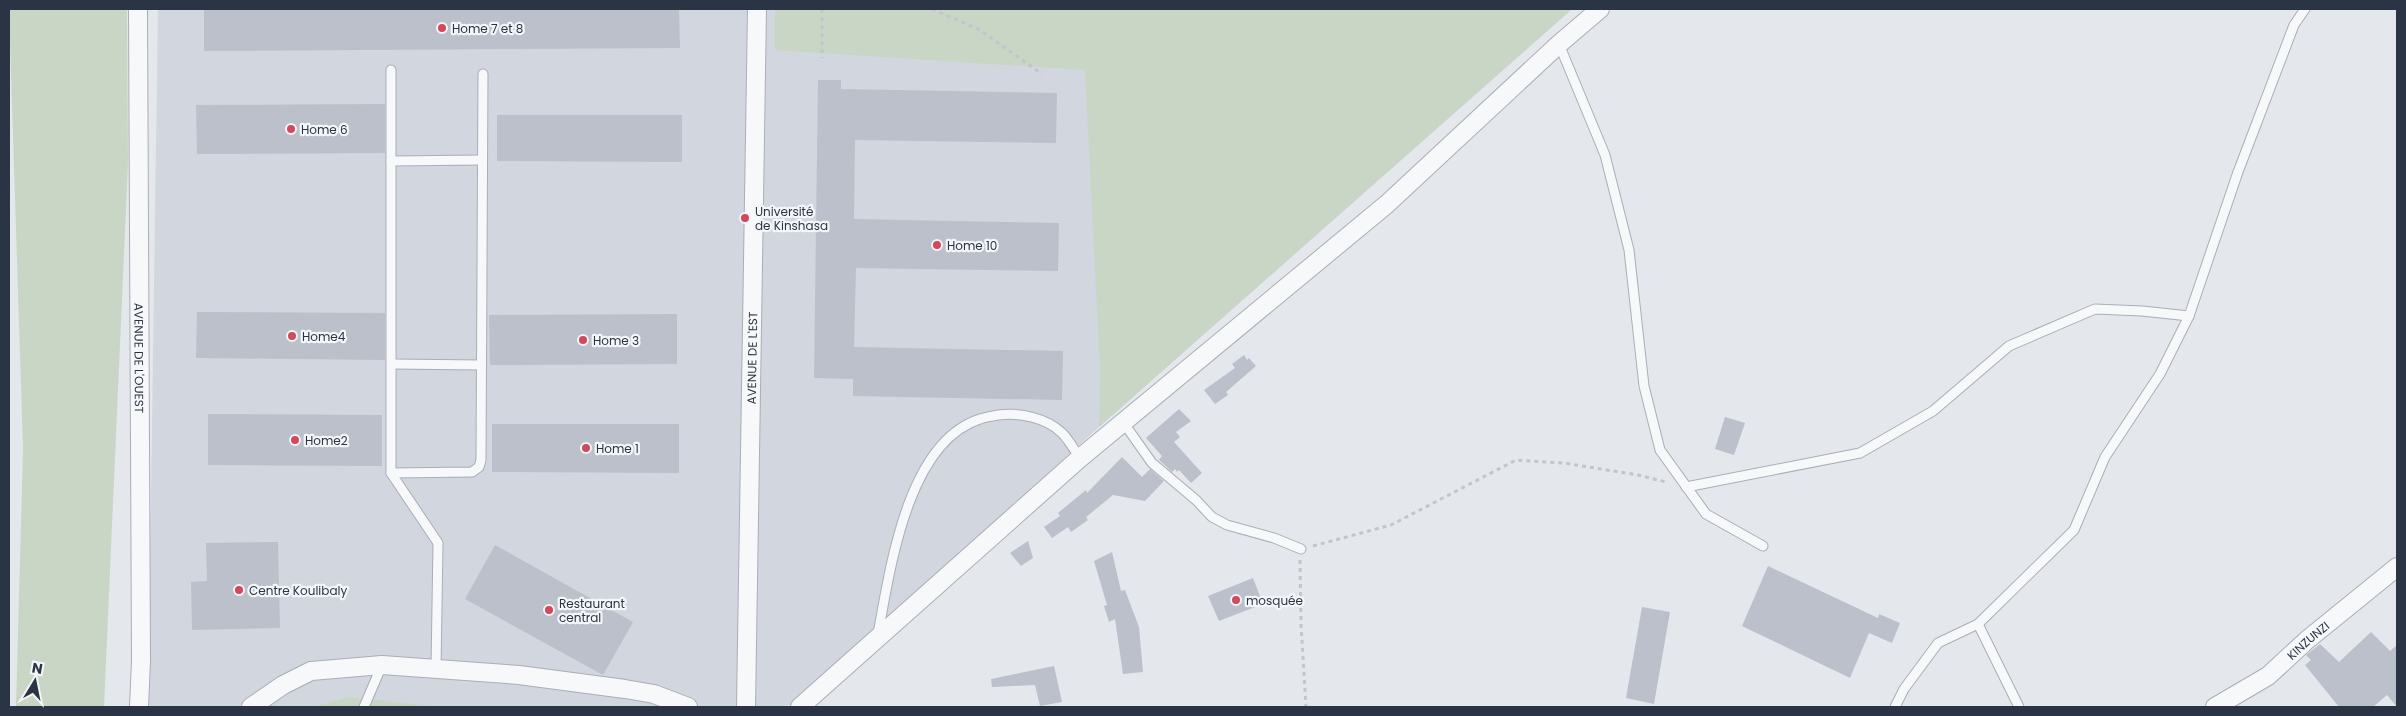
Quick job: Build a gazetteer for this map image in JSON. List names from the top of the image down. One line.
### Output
{"streets":{"street":["AVENUE DE L'OUEST","AVENUE DE L'EST","KINZUNZI"]},"places":["Home 7 et 8","Home 6","Université de Kinshasa","Home 10","Home4","Home 3","Home2","Home 1","Centre Koulibaly","mosquée","Restaurant central"],"north":"top"}
